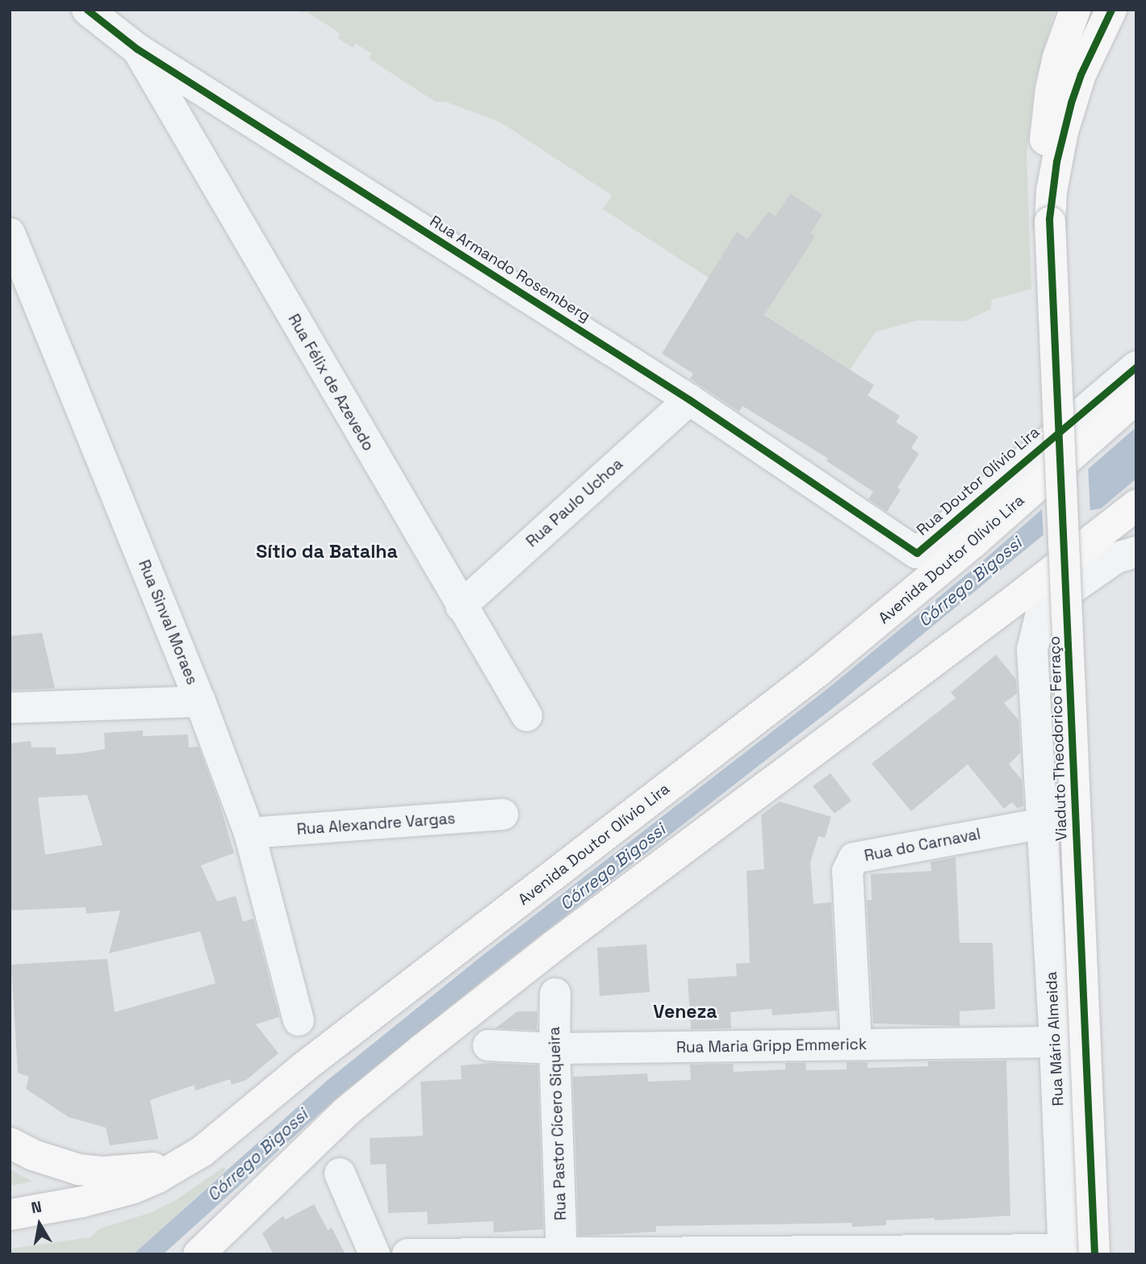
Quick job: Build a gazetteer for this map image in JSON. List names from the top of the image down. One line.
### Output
{"streets":{"main road":["Avenida Doutor Olívio Lira","Viaduto Theodorico Ferraço"],"street":["Rua Armando Rosemberg","Rua Félix de Azevedo","Rua Doutor Olívio Lira","Rua Paulo Uchoa","Rua Sinval Moraes","Rua Alexandre Vargas","Rua do Carnaval","Rua Mário Almeida","Rua Maria Gripp Emmerick","Rua Pastor Cícero Siqueira"]},"crossings":[["Rua Armando Rosemberg","Rua Félix de Azevedo"],["Rua Armando Rosemberg","Rua Doutor Olívio Lira"],["Rua Armando Rosemberg","Rua Paulo Uchoa"],["Rua Félix de Azevedo","Rua Paulo Uchoa"],["Rua Sinval Moraes","Rua Alexandre Vargas"],["Rua do Carnaval","Rua Mário Almeida"],["Rua do Carnaval","Rua Maria Gripp Emmerick"],["Rua Mário Almeida","Rua Maria Gripp Emmerick"],["Rua Maria Gripp Emmerick","Rua Pastor Cícero Siqueira"]],"districts":["Sítio da Batalha","Veneza"],"water":["Córrego Bigossi"],"north":"top"}
